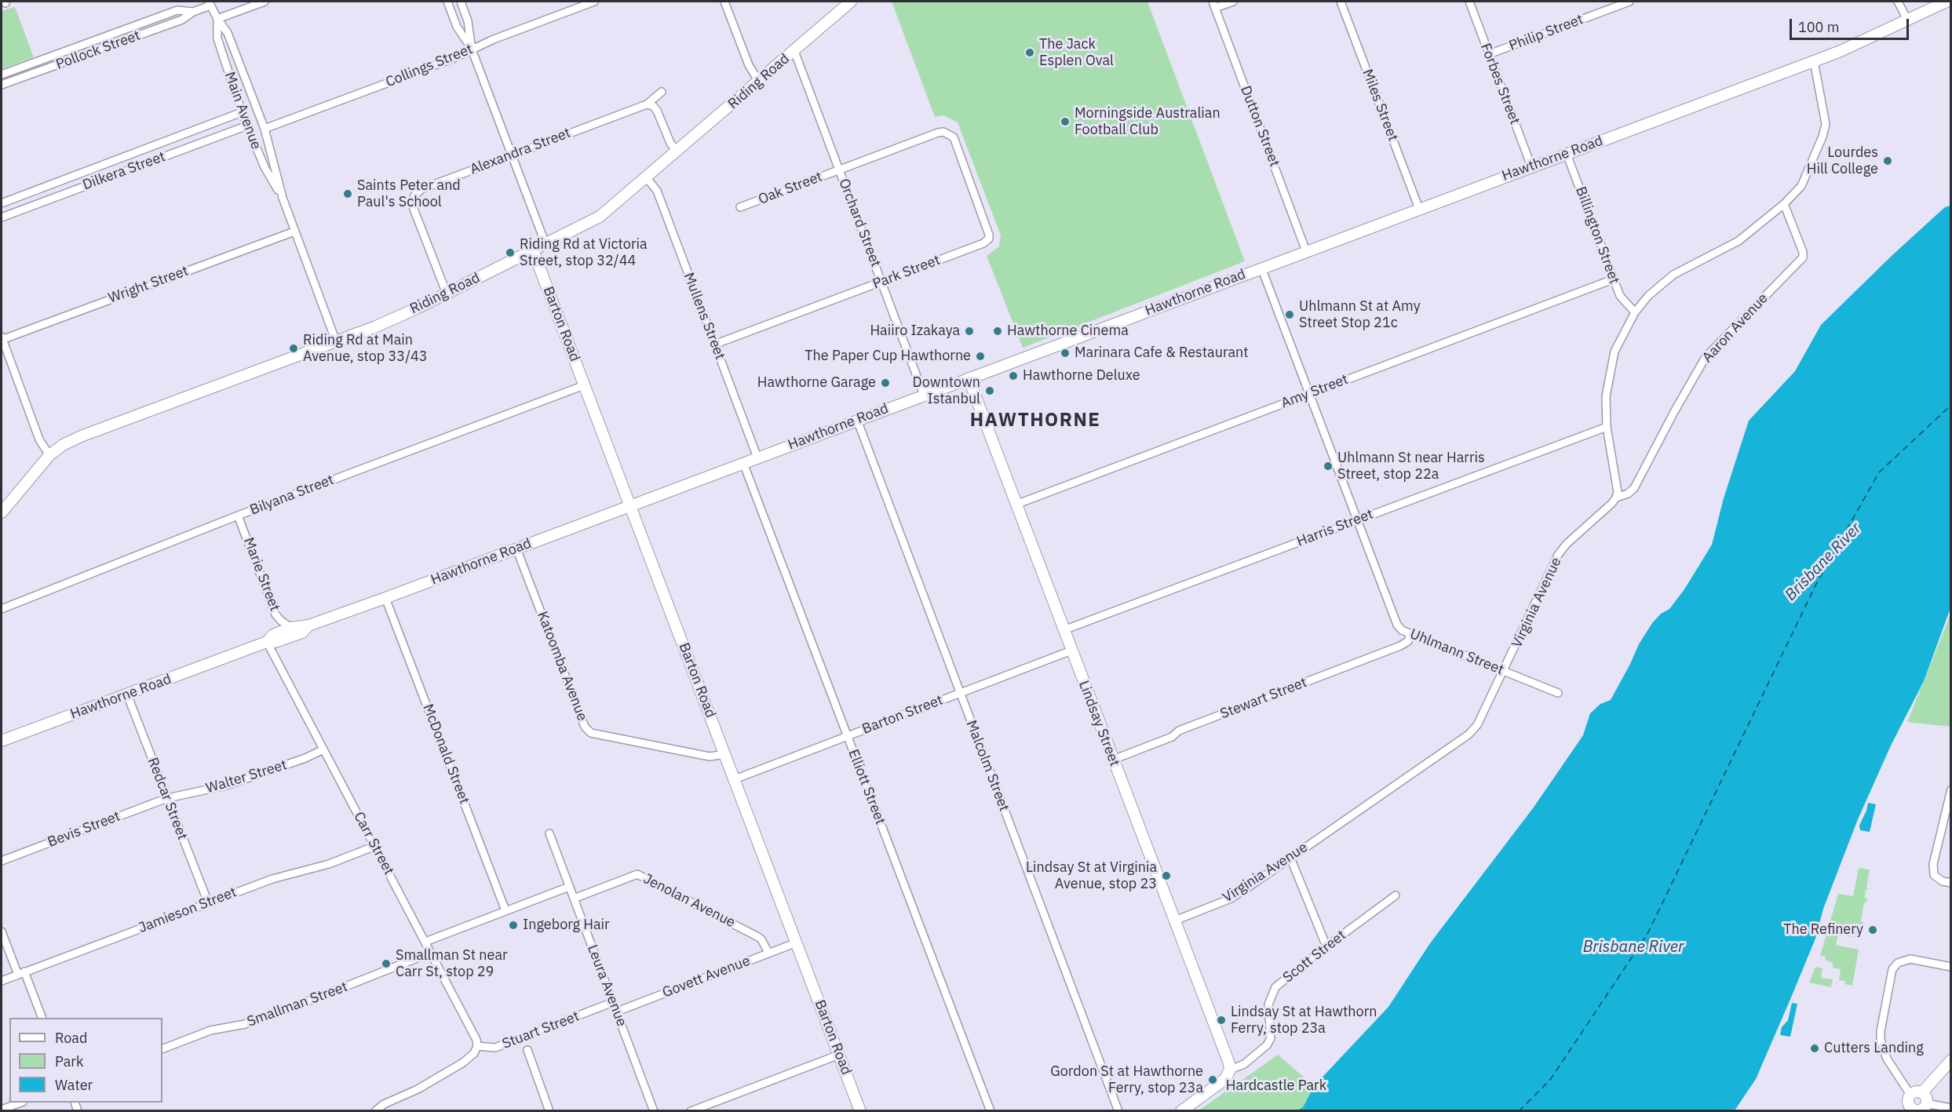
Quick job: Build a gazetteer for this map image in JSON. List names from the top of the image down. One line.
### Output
{"streets":{"street":["Philip Street","Pollock Street","Collings Street","Riding Road","Forbes Street","Miles Street","Main Avenue","Dutton Street","Alexandra Street","Hawthorne Road","Dilkera Street","Oak Street","Orchard Street","Billington Street","Park Street","Wright Street","Mullens Street","Barton Road","Aaron Avenue","Amy Street","Bilyana Street","Harris Street","Marie Street","Virginia Avenue","Uhlmann Street","Katoomba Avenue","Stewart Street","Barton Street","Lindsay Street","McDonald Street","Malcolm Street","Walter Street","Elliott Street","Redcar Street","Bevis Street","Carr Street","Jenolan Avenue","Jamieson Street","Scott Street","Govett Avenue","Leura Avenue","Smallman Street","Stuart Street"]},"crossings":[["Philip Street","Forbes Street"],["Pollock Street","Main Avenue"],["Collings Street","Main Avenue"],["Riding Road","Main Avenue"],["Riding Road","Alexandra Street"],["Riding Road","Orchard Street"],["Riding Road","Mullens Street"],["Riding Road","Barton Road"],["Forbes Street","Hawthorne Road"],["Miles Street","Hawthorne Road"],["Main Avenue","Dilkera Street"],["Main Avenue","Wright Street"],["Dutton Street","Hawthorne Road"],["Hawthorne Road","Orchard Street"],["Hawthorne Road","Billington Street"],["Hawthorne Road","Mullens Street"],["Hawthorne Road","Barton Road"],["Hawthorne Road","Marie Street"],["Hawthorne Road","Uhlmann Street"],["Hawthorne Road","Katoomba Avenue"],["Hawthorne Road","Lindsay Street"],["Hawthorne Road","McDonald Street"],["Hawthorne Road","Malcolm Street"],["Hawthorne Road","Elliott Street"],["Hawthorne Road","Redcar Street"],["Hawthorne Road","Carr Street"],["Oak Street","Orchard Street"],["Oak Street","Park Street"],["Orchard Street","Park Street"],["Billington Street","Amy Street"],["Park Street","Mullens Street"],["Barton Road","Bilyana Street"],["Barton Road","Katoomba Avenue"],["Barton Road","Barton Street"],["Barton Road","Govett Avenue"],["Aaron Avenue","Virginia Avenue"],["Amy Street","Uhlmann Street"],["Amy Street","Lindsay Street"],["Bilyana Street","Marie Street"],["Harris Street","Uhlmann Street"],["Harris Street","Lindsay Street"],["Virginia Avenue","Uhlmann Street"],["Virginia Avenue","Lindsay Street"],["Uhlmann Street","Stewart Street"],["Stewart Street","Lindsay Street"],["Barton Street","Lindsay Street"],["Barton Street","Malcolm Street"],["Barton Street","Elliott Street"],["Lindsay Street","Scott Street"],["Walter Street","Redcar Street"],["Walter Street","Bevis Street"],["Walter Street","Carr Street"],["Redcar Street","Bevis Street"],["Redcar Street","Jamieson Street"],["Carr Street","Jamieson Street"],["Carr Street","Smallman Street"],["Carr Street","Stuart Street"],["Jenolan Avenue","Govett Avenue"],["Jenolan Avenue","Leura Avenue"],["Govett Avenue","Leura Avenue"],["Leura Avenue","Stuart Street"]],"districts":["HAWTHORNE"],"water":["Brisbane River"],"parks":["Hardcastle Park"],"places":["The Jack Esplen Oval","Morningside Australian Football Club","Lourdes Hill College","Saints Peter and Paul's School","Riding Rd at Victoria Street, stop 32/44","Uhlmann St at Amy Street Stop 21c","Haiiro Izakaya","Hawthorne Cinema","Riding Rd at Main Avenue, stop 33/43","Marinara Cafe & Restaurant","The Paper Cup Hawthorne","Hawthorne Deluxe","Hawthorne Garage","Downtown Istanbul","Uhlmann St near Harris Street, stop 22a","Lindsay St at Virginia Avenue, stop 23","Ingeborg Hair","The Refinery","Smallman St near Carr St, stop 29","Lindsay St at Hawthorn Ferry, stop 23a","Cutters Landing","Gordon St at Hawthorne Ferry, stop 23a"],"legend":["Road","Park","Water"],"scale_bar":"100 m"}
